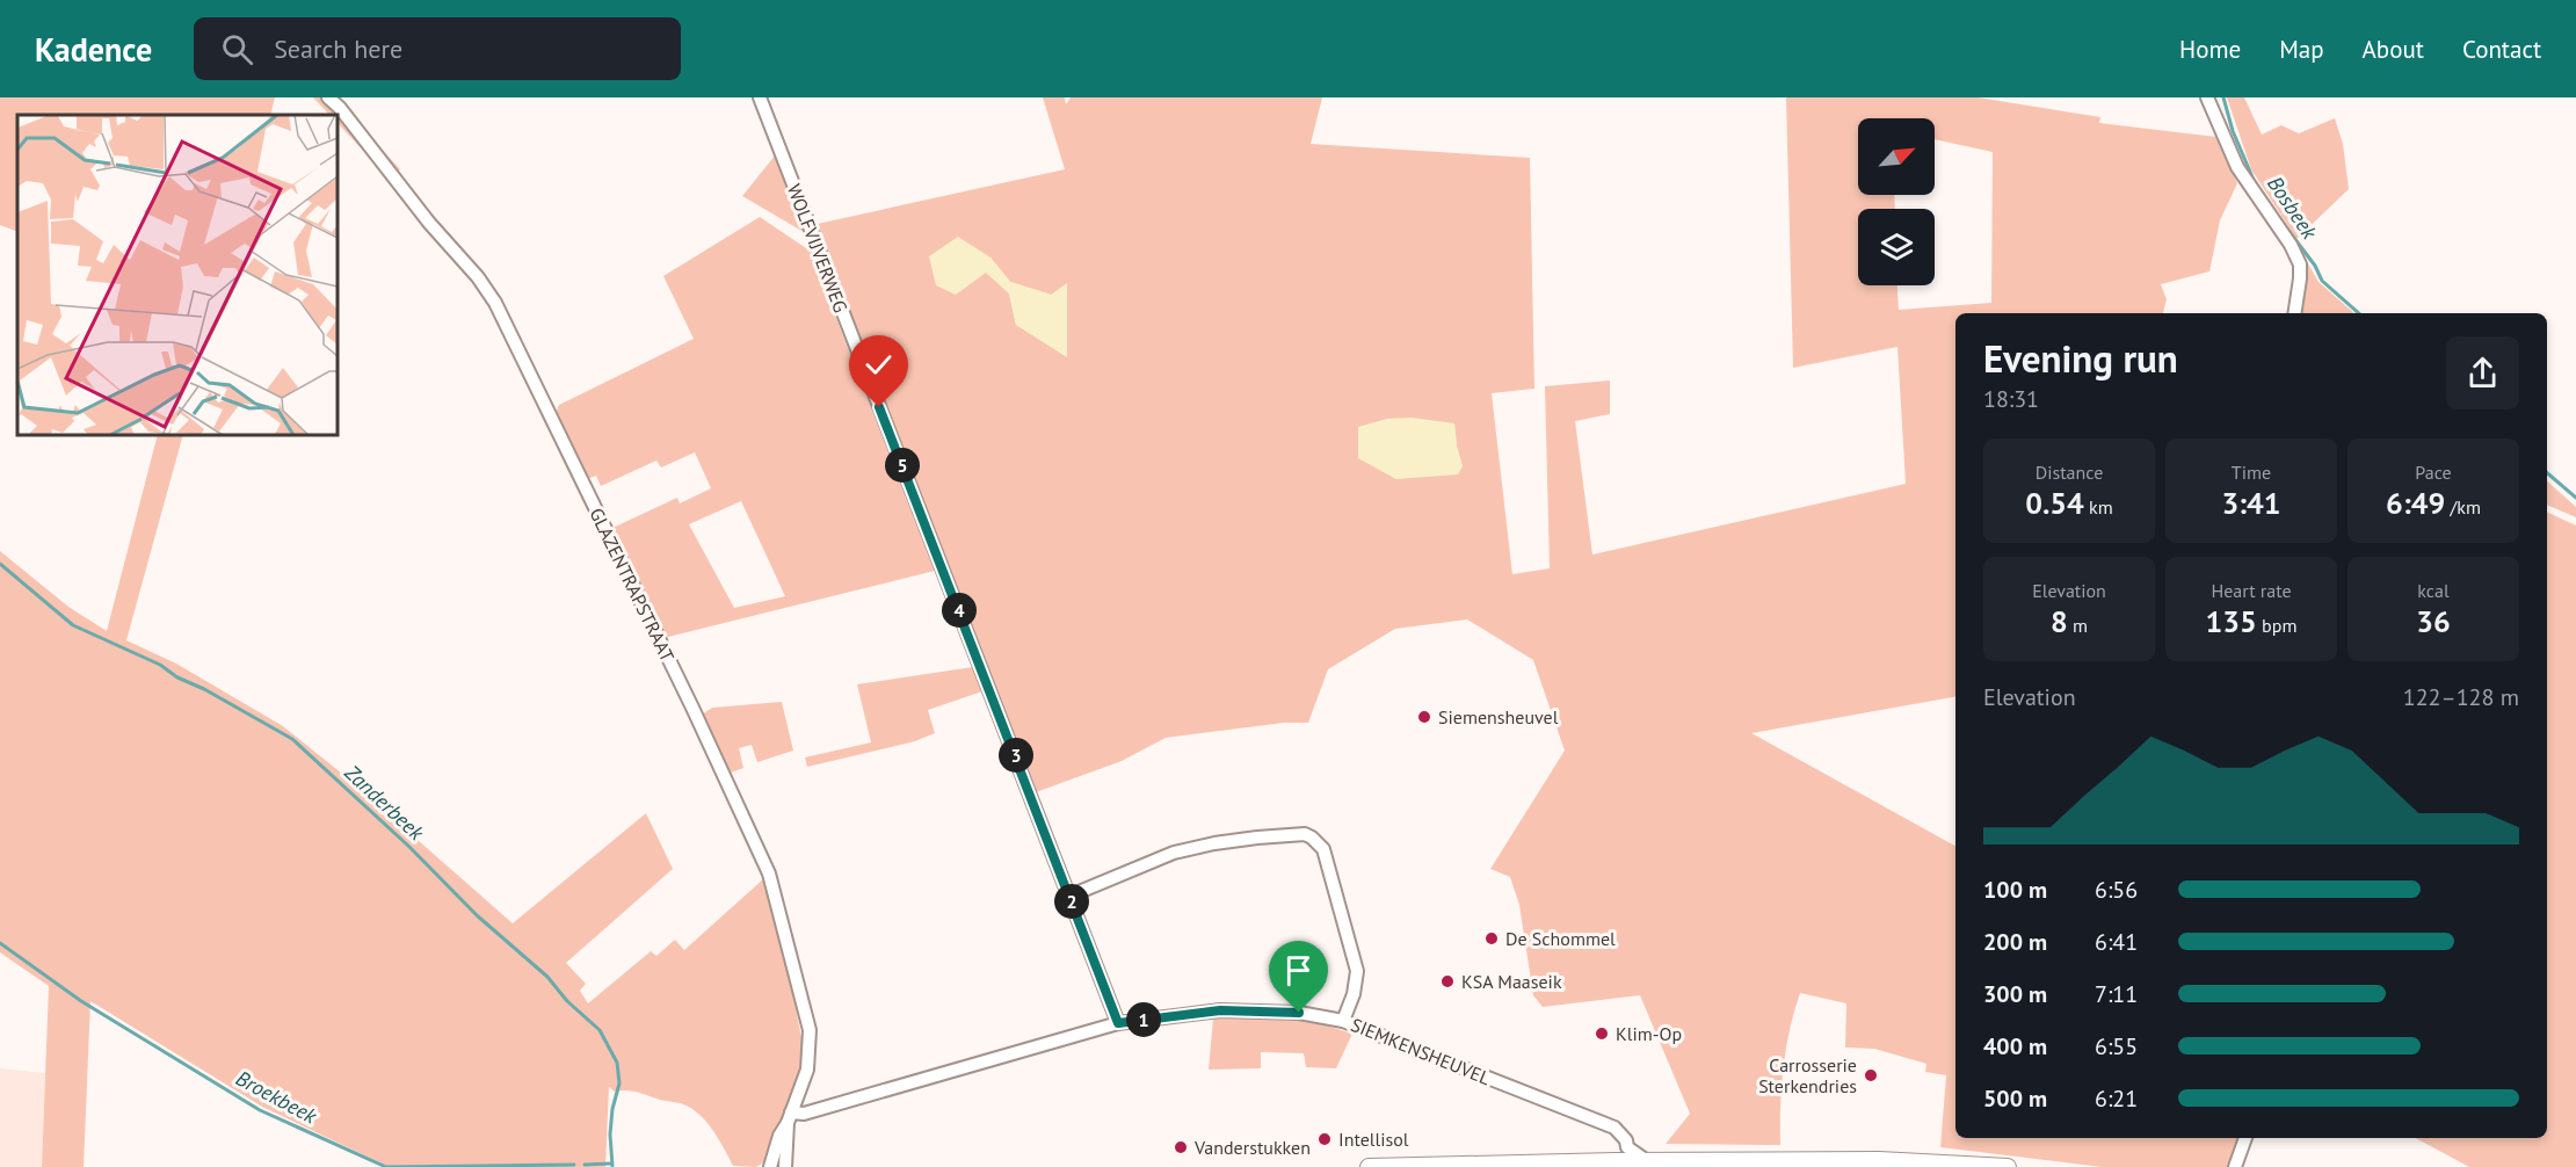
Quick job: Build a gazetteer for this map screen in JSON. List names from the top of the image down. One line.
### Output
{"streets":{"street":["WOLFVIJVERWEG","GLAZENTRAPSTRAAT","SIEMKENSHEUVEL"]},"crossings":[["WOLFVIJVERWEG","SIEMKENSHEUVEL"],["GLAZENTRAPSTRAAT","SIEMKENSHEUVEL"]],"water":["Bosbeek","Zanderbeek","Broekbeek"],"places":["Siemensheuvel","De Schommel","KSA Maaseik","Klim-Op","Carrosserie Sterkendries","Intellisol","Vanderstukken"],"north":"top right","page":{"header":"Kadence","search":"Search here","nav":["Home","Map","About","Contact"],"heading":["Evening run","18:31"],"stats":[["Distance","0.54 km"],["Time","3:41"],["Pace","6:49 /km"],["Elevation","8 m"],["Heart rate","135 bpm"],["kcal","36"]],"pins":["5","4","3","2","1"],"chart":["Elevation","122–128 m"],"list":[{"name":"100 m","note":"6:56"},{"name":"200 m","note":"6:41"},{"name":"300 m","note":"7:11"},{"name":"400 m","note":"6:55"},{"name":"500 m","note":"6:21"}]}}
